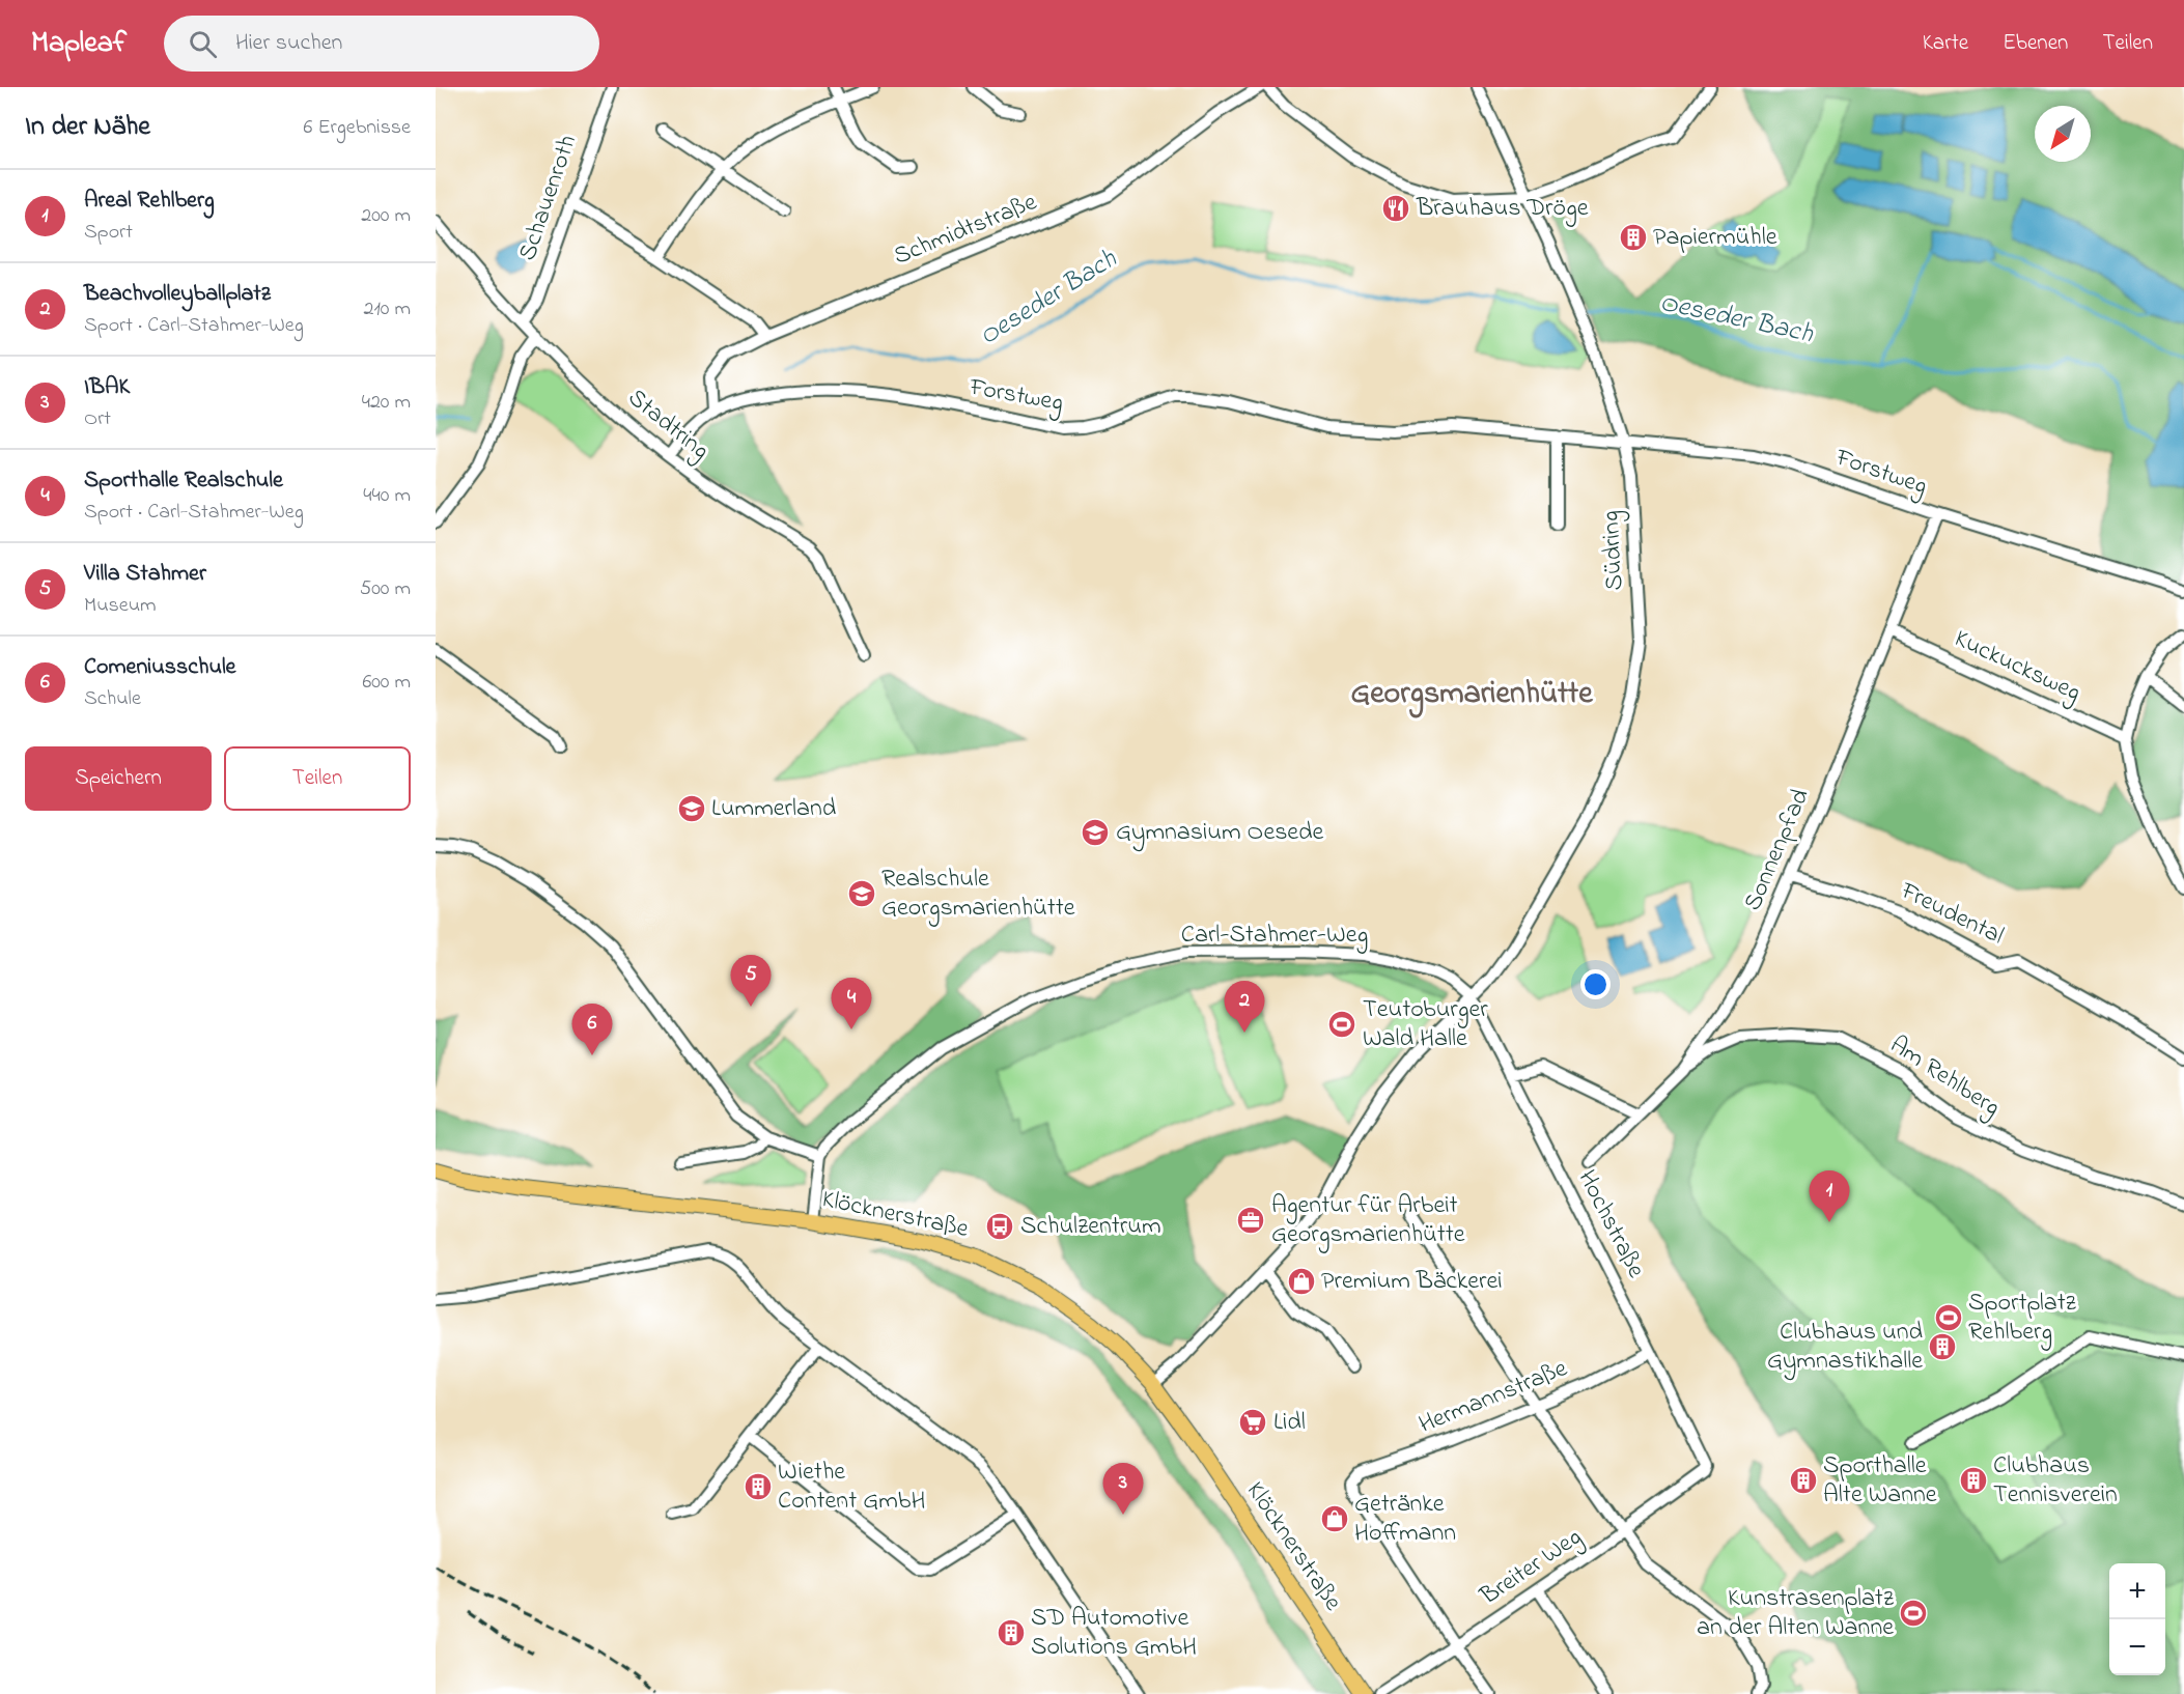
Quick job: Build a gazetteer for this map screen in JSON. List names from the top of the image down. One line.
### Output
{"streets":{"main road":["Klöcknerstraße"],"street":["Schauenroth","Schmidtstraße","Forstweg","Stadtring","Südring","Kuckucksweg","Sonnenpfad","Freudental","Carl-Stahmer-Weg","Am Rehlberg","Hochstraße","Hermannstraße","Breiter Weg"]},"crossings":[["Schauenroth","Stadtring"],["Schmidtstraße","Forstweg"],["Forstweg","Stadtring"],["Forstweg","Südring"],["Forstweg","Sonnenpfad"],["Südring","Carl-Stahmer-Weg"],["Südring","Klöcknerstraße"],["Südring","Hochstraße"],["Kuckucksweg","Sonnenpfad"],["Sonnenpfad","Freudental"],["Sonnenpfad","Am Rehlberg"],["Carl-Stahmer-Weg","Hochstraße"],["Hochstraße","Hermannstraße"],["Hochstraße","Breiter Weg"],["Hermannstraße","Breiter Weg"]],"districts":["Georgsmarienhütte"],"water":["Oeseder Bach"],"places":{"restaurant":["Brauhaus Dröge"],"building":["Papiermühle","Clubhaus und Gymnastikhalle","Sporthalle Alte Wanne","Clubhaus Tennisverein","Wiethe Content GmbH","SD Automotive Solutions GmbH"],"school or university":["Lummerland","Gymnasium Oesede","Realschule Georgsmarienhütte"],"sports":["Teutoburger Wald Halle","Sportplatz Rehlberg","Kunstrasenplatz an der Alten Wanne"],"office":["Agentur für Arbeit Georgsmarienhütte"],"bus stop":["Schulzentrum"],"shop":["Premium Bäckerei","Getränke Hoffmann"],"supermarket":["Lidl"]},"north":"bottom left","page":{"header":"Mapleaf","search":"Hier suchen","nav":["Karte","Ebenen","Teilen"],"heading":["In der Nähe","6 Ergebnisse"],"list":[{"mark":"1","name":"Areal Rehlberg","note":"Sport","value":"200 m"},{"mark":"2","name":"Beachvolleyballplatz","note":"Sport · Carl-Stahmer-Weg","value":"210 m"},{"mark":"3","name":"IBAK","note":"Ort","value":"420 m"},{"mark":"4","name":"Sporthalle Realschule","note":"Sport · Carl-Stahmer-Weg","value":"440 m"},{"mark":"5","name":"Villa Stahmer","note":"Museum","value":"500 m"},{"mark":"6","name":"Comeniusschule","note":"Schule","value":"600 m"}],"buttons":["Speichern","Teilen"],"pins":["5","4","2","6","1","3"],"map_buttons":["+","−"]}}
